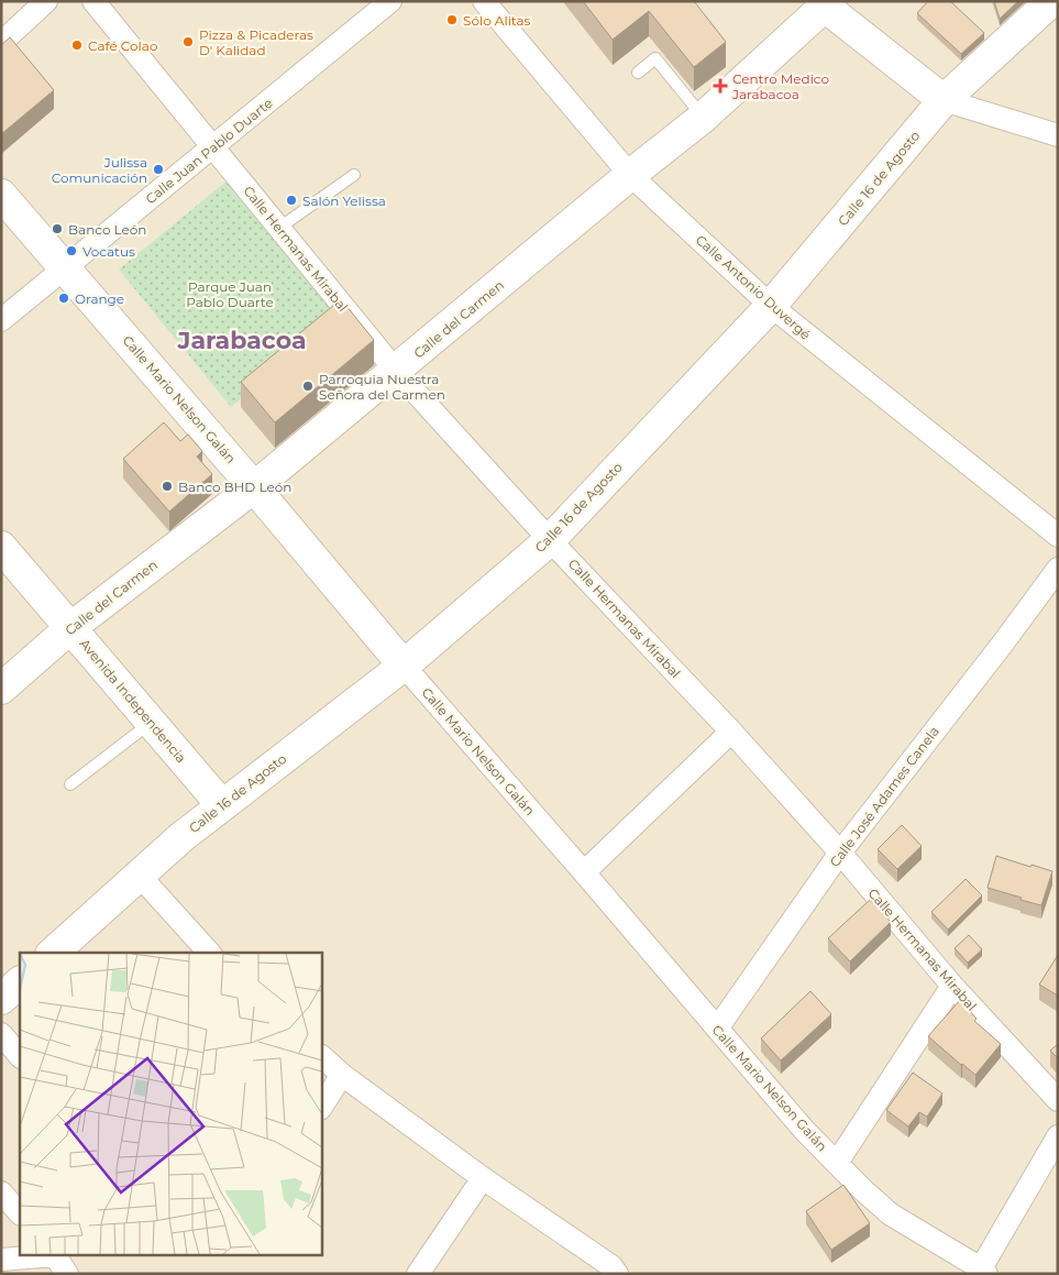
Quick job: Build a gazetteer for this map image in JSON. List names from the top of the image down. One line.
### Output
{"streets":{"street":["Calle Juan Pablo Duarte","Calle 16 de Agosto","Calle Hermanas Mirabal","Calle Antonio Duvergé","Calle del Carmen","Calle Mario Nelson Galán","Avenida Independencia","Calle José Adames Canela"]},"crossings":[["Calle Juan Pablo Duarte","Calle Hermanas Mirabal"],["Calle Juan Pablo Duarte","Calle Mario Nelson Galán"],["Calle 16 de Agosto","Calle Hermanas Mirabal"],["Calle 16 de Agosto","Calle Antonio Duvergé"],["Calle 16 de Agosto","Calle Mario Nelson Galán"],["Calle 16 de Agosto","Avenida Independencia"],["Calle Hermanas Mirabal","Calle del Carmen"],["Calle Hermanas Mirabal","Calle José Adames Canela"],["Calle Antonio Duvergé","Calle del Carmen"],["Calle del Carmen","Calle Mario Nelson Galán"],["Calle del Carmen","Avenida Independencia"],["Calle Mario Nelson Galán","Calle José Adames Canela"]],"districts":["Jarabacoa"],"parks":["Parque Juan Pablo Duarte"],"places":{"other":["Sólo Alitas","Pizza & Picaderas D' Kalidad","Café Colao","Julissa Comunicación","Salón Yelissa","Banco León","Vocatus","Orange","Parroquia Nuestra Señora del Carmen","Banco BHD León"],"health":["Centro Medico Jarabacoa"]}}
